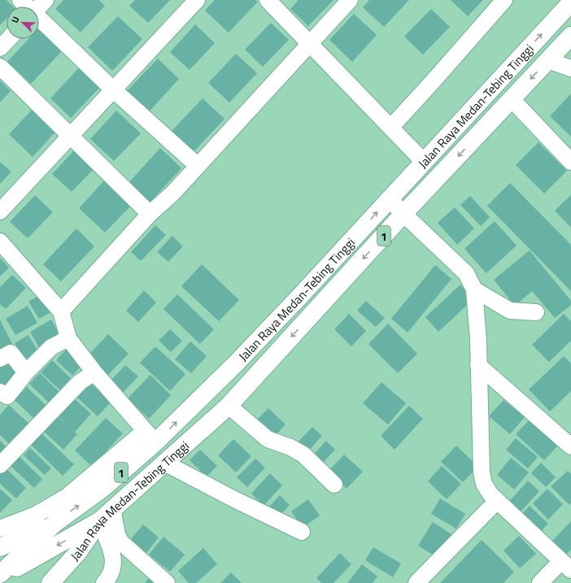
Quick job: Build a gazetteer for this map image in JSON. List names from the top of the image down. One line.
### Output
{"streets":{"highway":["Jalan Raya Medan-Tebing Tinggi","1"]},"north":"top left"}
